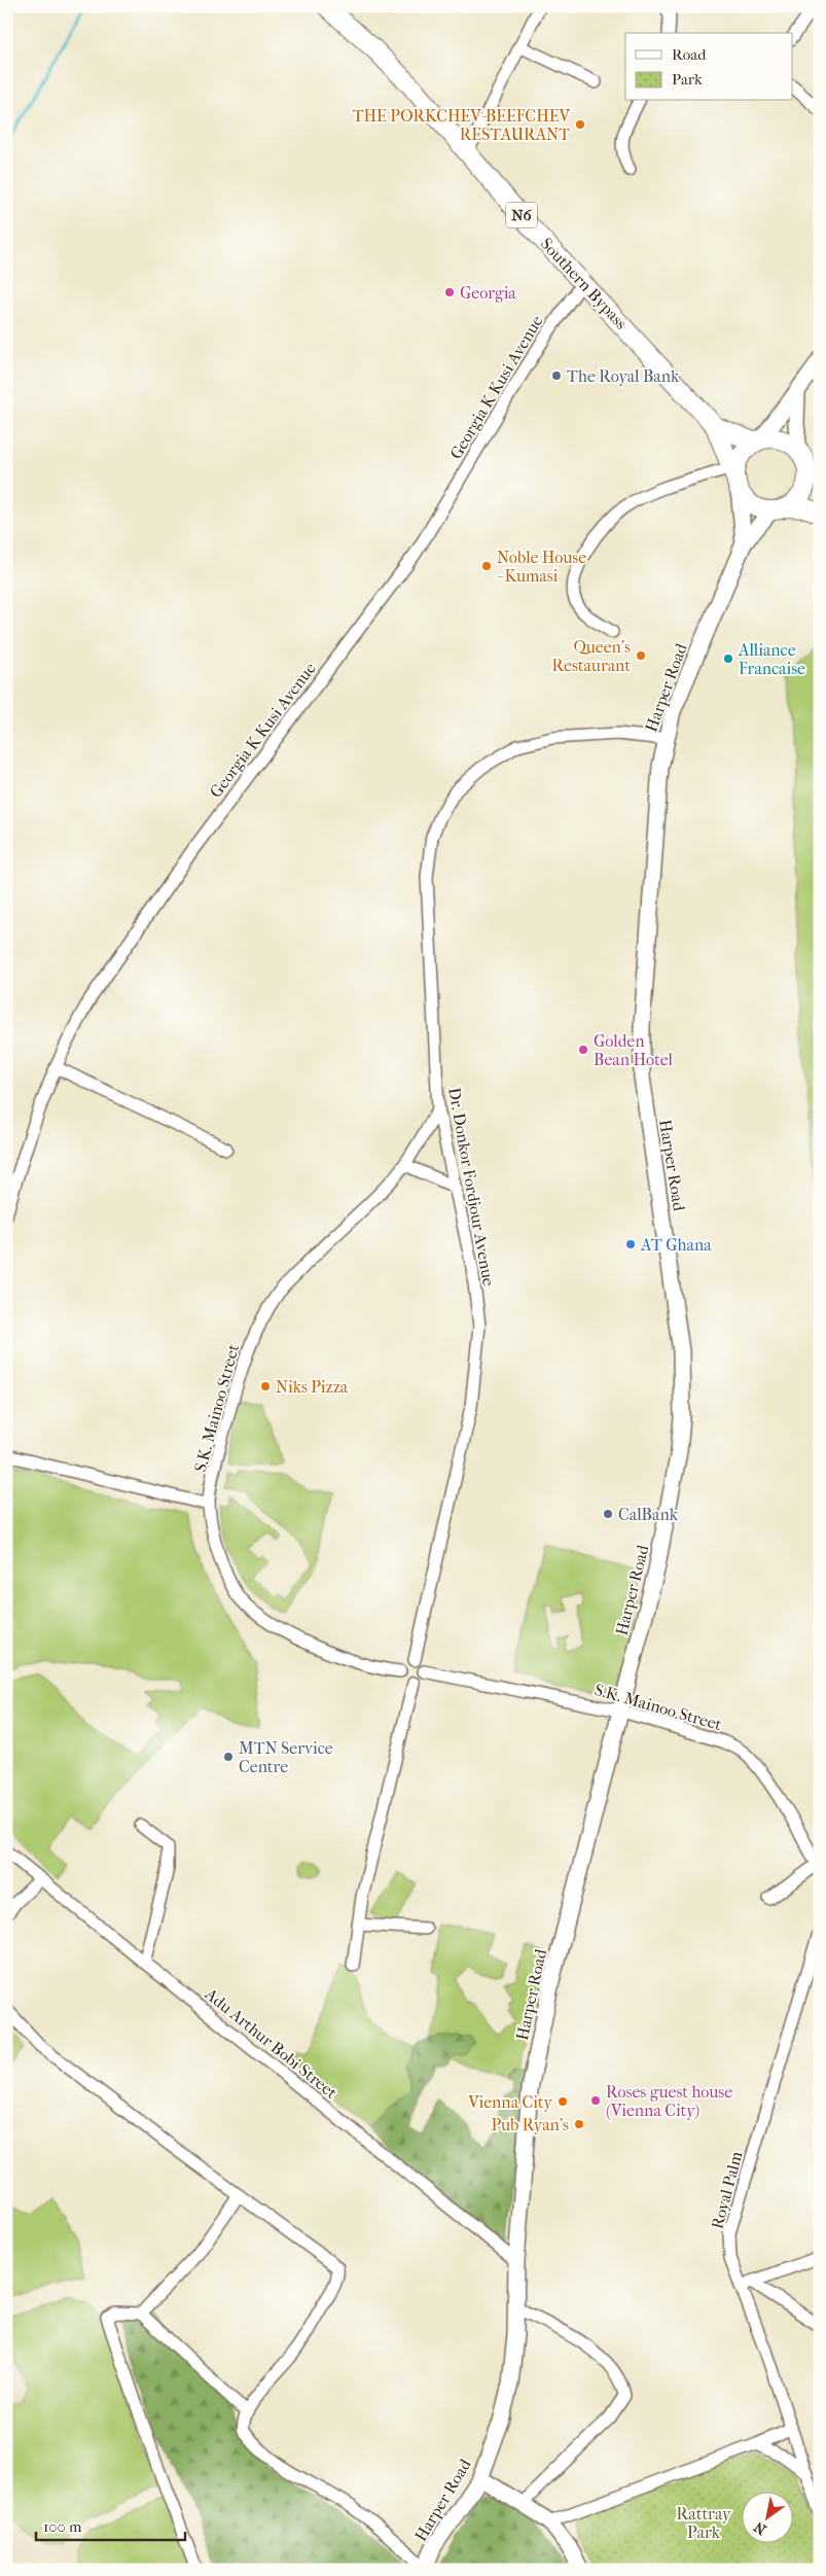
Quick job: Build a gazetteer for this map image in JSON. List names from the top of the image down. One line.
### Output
{"streets":{"highway":["N6","Southern Bypass"],"main road":["Harper Road"],"street":["Georgia K Kusi Avenue","Dr. Donkor Fordjour Avenue","S.K. Mainoo Street","Adu Arthur Bobi Street","Royal Palm"]},"crossings":[["N6","Southern Bypass"],["N6","Harper Road"],["Southern Bypass","Georgia K Kusi Avenue"],["Southern Bypass","Harper Road"],["Harper Road","Dr. Donkor Fordjour Avenue"],["Harper Road","S.K. Mainoo Street"],["Harper Road","Adu Arthur Bobi Street"],["Dr. Donkor Fordjour Avenue","S.K. Mainoo Street"]],"parks":["Rattray Park"],"places":["THE PORKCHEV-BEEFCHEV RESTAURANT","Georgia","The Royal Bank","Noble House - Kumasi","Queen's Restaurant","Alliance Francaise","Golden Bean Hotel","AT Ghana","Niks Pizza","CalBank","MTN Service Centre","Roses guest house (Vienna City)","Vienna City","Pub Ryan's"],"legend":["Road","Park"],"scale_bar":"100 m","north":"bottom left"}
